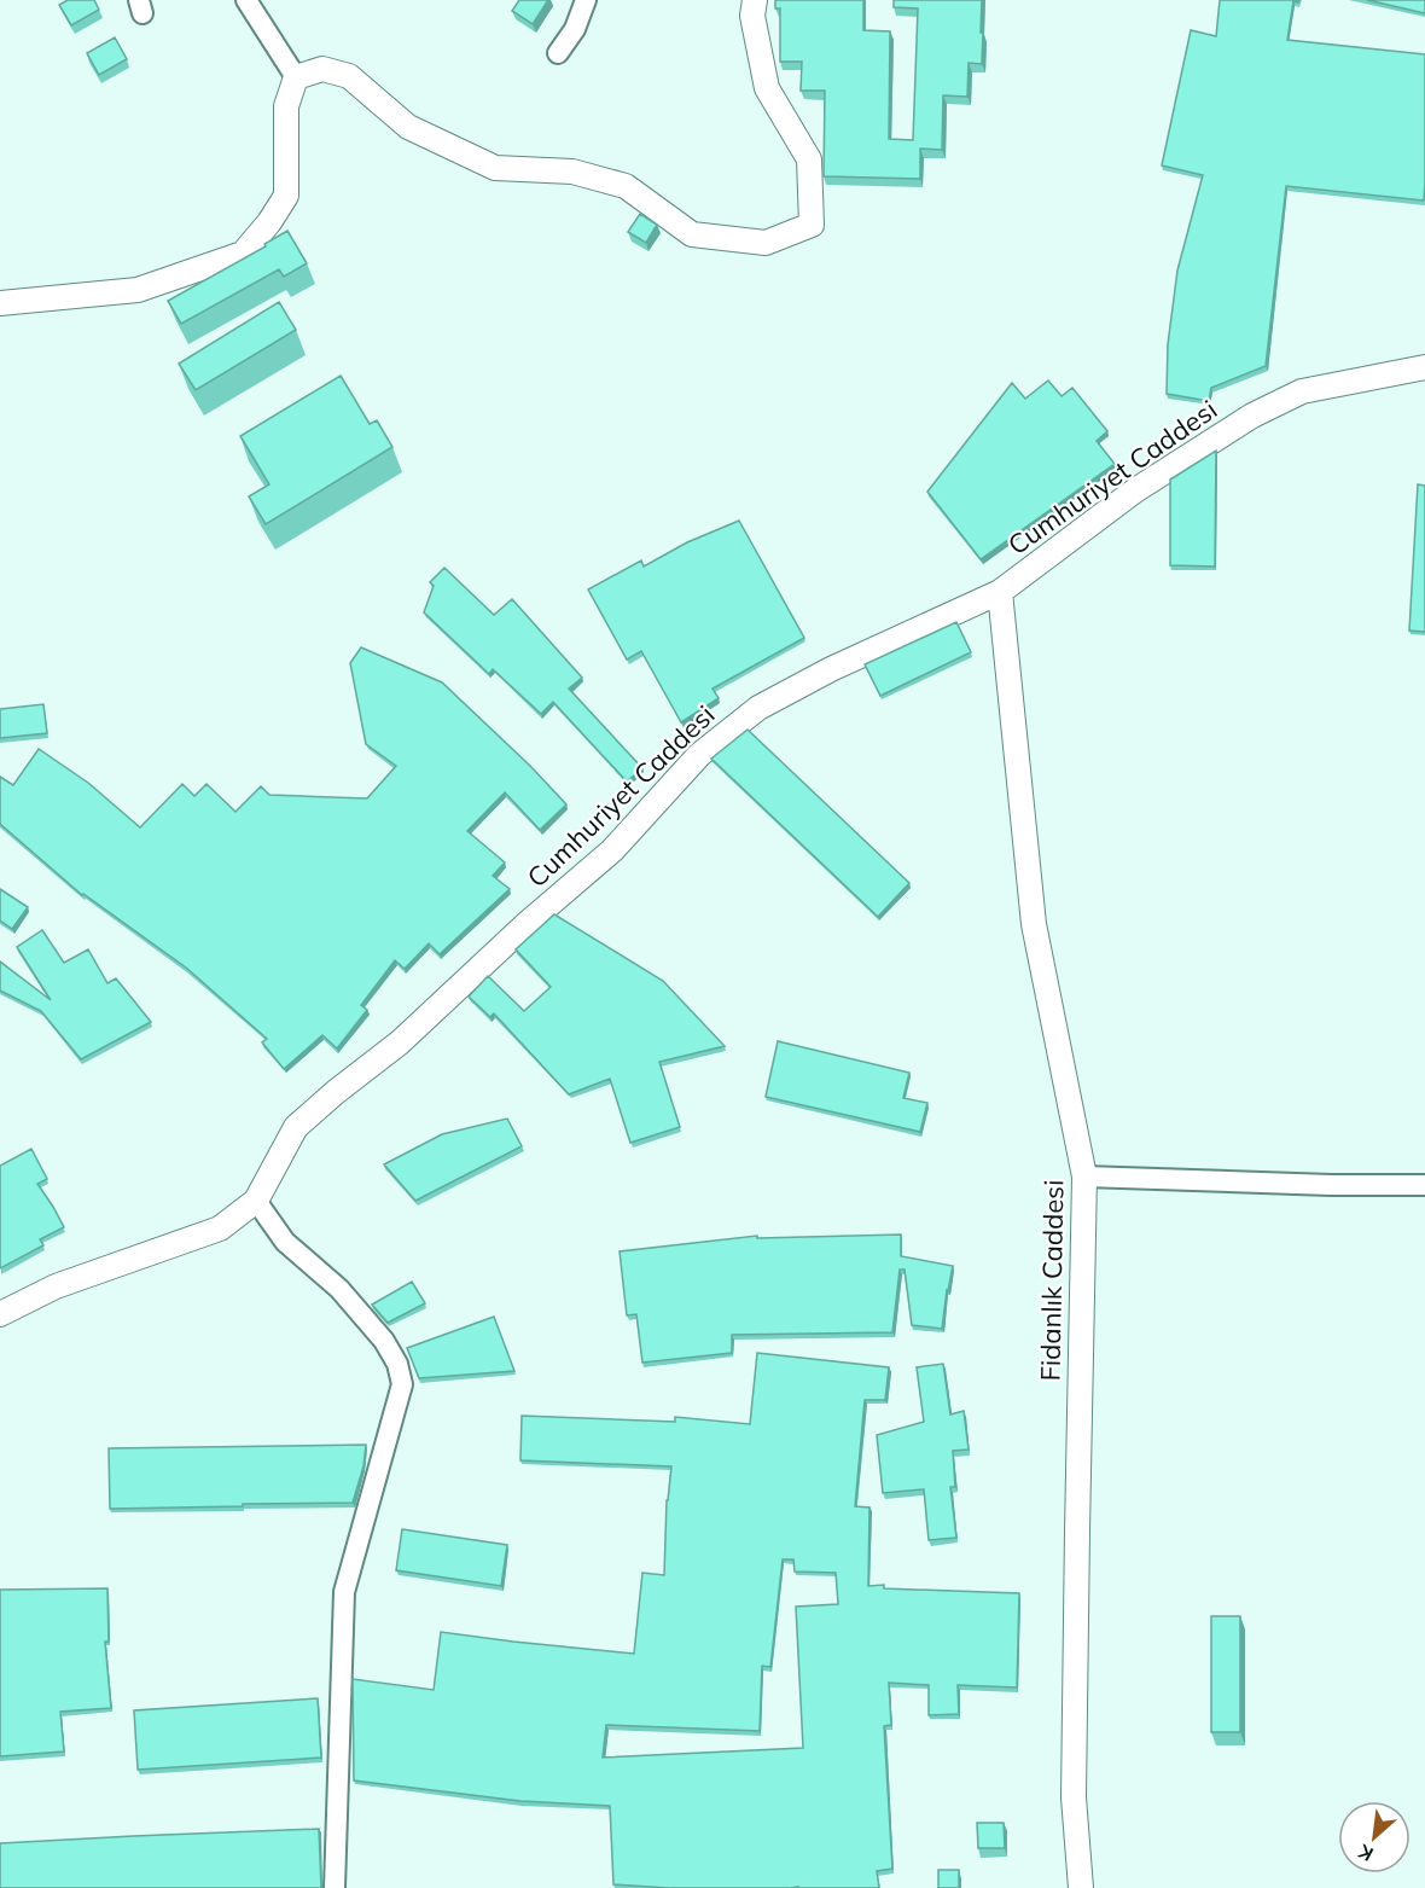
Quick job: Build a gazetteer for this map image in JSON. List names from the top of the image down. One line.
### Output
{"streets":{"street":["Cumhuriyet Caddesi","Fidanlık Caddesi"]},"crossings":[["Cumhuriyet Caddesi","Fidanlık Caddesi"]],"north":"bottom left"}
